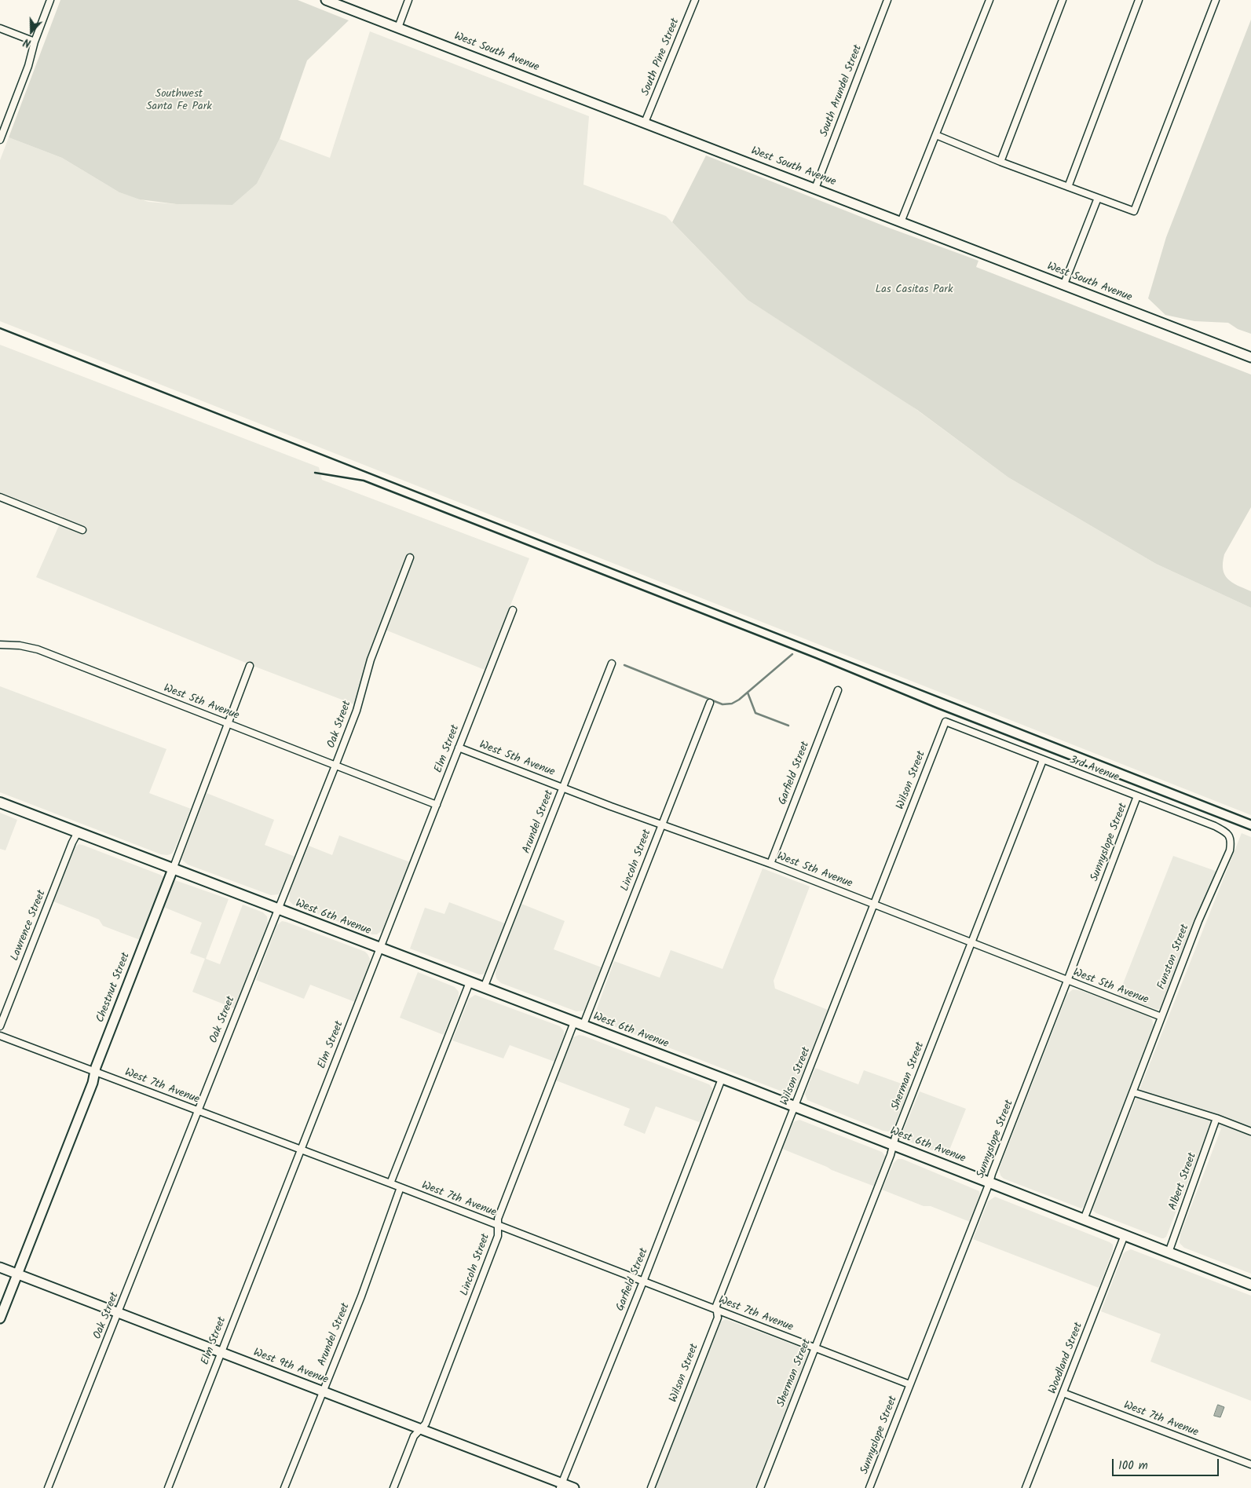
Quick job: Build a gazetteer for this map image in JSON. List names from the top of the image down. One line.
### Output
{"streets":{"main road":["West 6th Avenue"],"street":["West South Avenue","South Pine Street","South Arundel Street","West 5th Avenue","Oak Street","Elm Street","3rd Avenue","Garfield Street","Wilson Street","Arundel Street","Sunnyslope Street","Lincoln Street","Lawrence Street","Funston Street","Chestnut Street","Sherman Street","West 7th Avenue","Albert Street","Woodland Street","West 9th Avenue"]},"crossings":[["West South Avenue","South Pine Street"],["West South Avenue","South Arundel Street"],["West 5th Avenue","Oak Street"],["West 5th Avenue","Elm Street"],["West 5th Avenue","Garfield Street"],["West 5th Avenue","Wilson Street"],["West 5th Avenue","Arundel Street"],["West 5th Avenue","Sunnyslope Street"],["West 5th Avenue","Lincoln Street"],["West 5th Avenue","Funston Street"],["West 5th Avenue","Chestnut Street"],["West 5th Avenue","Sherman Street"],["Oak Street","West 6th Avenue"],["Oak Street","West 7th Avenue"],["Oak Street","West 9th Avenue"],["Elm Street","West 6th Avenue"],["Elm Street","West 7th Avenue"],["Elm Street","West 9th Avenue"],["3rd Avenue","Wilson Street"],["3rd Avenue","Sunnyslope Street"],["3rd Avenue","Funston Street"],["3rd Avenue","Sherman Street"],["Garfield Street","West 6th Avenue"],["Garfield Street","West 7th Avenue"],["Garfield Street","West 9th Avenue"],["Wilson Street","West 6th Avenue"],["Wilson Street","West 7th Avenue"],["Arundel Street","West 6th Avenue"],["Arundel Street","West 7th Avenue"],["Arundel Street","West 9th Avenue"],["Sunnyslope Street","West 6th Avenue"],["Sunnyslope Street","West 7th Avenue"],["Lincoln Street","West 6th Avenue"],["Lincoln Street","West 7th Avenue"],["Lincoln Street","West 9th Avenue"],["West 6th Avenue","Lawrence Street"],["West 6th Avenue","Funston Street"],["West 6th Avenue","Chestnut Street"],["West 6th Avenue","Sherman Street"],["West 6th Avenue","Albert Street"],["West 6th Avenue","Woodland Street"],["Chestnut Street","West 7th Avenue"],["Chestnut Street","West 9th Avenue"],["Sherman Street","West 7th Avenue"],["West 7th Avenue","Woodland Street"]],"parks":["Southwest Santa Fe Park","Las Casitas Park"],"scale_bar":"100 m","north":"bottom"}
